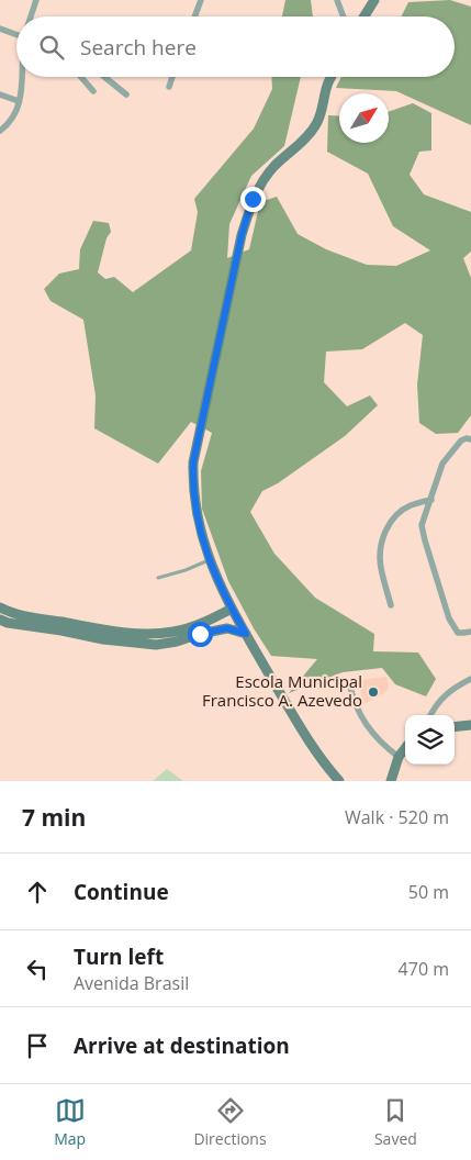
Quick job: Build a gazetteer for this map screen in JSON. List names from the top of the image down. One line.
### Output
{"places":["Escola Municipal Francisco A. Azevedo"],"north":"top right","page":{"search":"Search here","heading":["7 min","Walk · 520 m"],"list":[["Continue","50 m"],["Turn left","Avenida Brasil","470 m"],"Arrive at destination"],"nav":["Map","Directions","Saved"]}}
